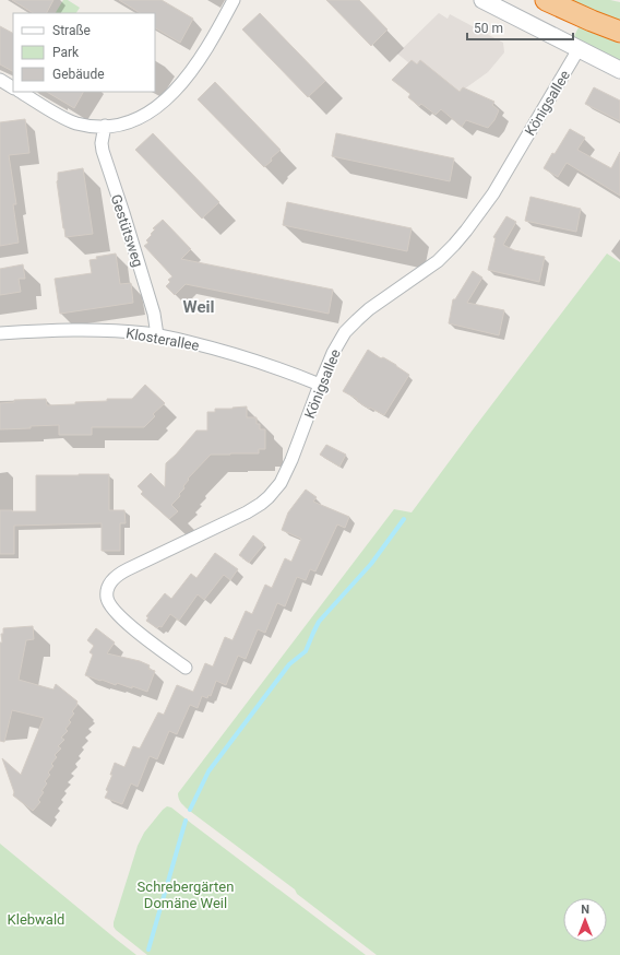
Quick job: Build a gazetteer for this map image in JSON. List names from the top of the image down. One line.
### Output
{"streets":{"street":["Königsallee","Gestütsweg","Klosterallee"]},"crossings":[["Königsallee","Klosterallee"],["Gestütsweg","Klosterallee"]],"districts":["Weil"],"parks":["Schrebergärten Domäne Weil","Klebwald"],"legend":["Straße","Park","Gebäude"],"scale_bar":"50 m","north":"top"}
